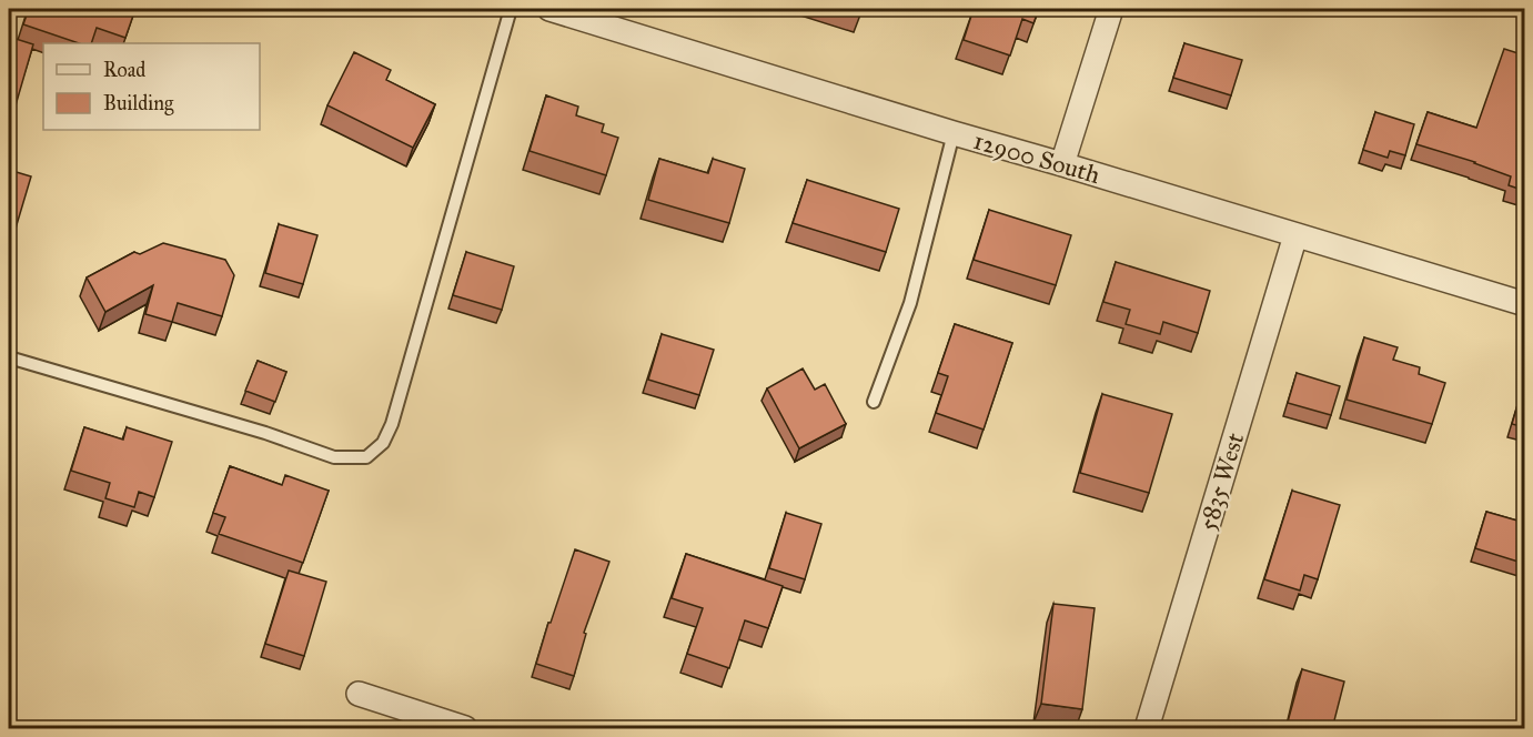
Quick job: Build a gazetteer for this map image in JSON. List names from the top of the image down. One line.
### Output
{"streets":{"street":["12900 South","5835 West"]},"crossings":[["12900 South","5835 West"]],"legend":["Road","Building"]}
